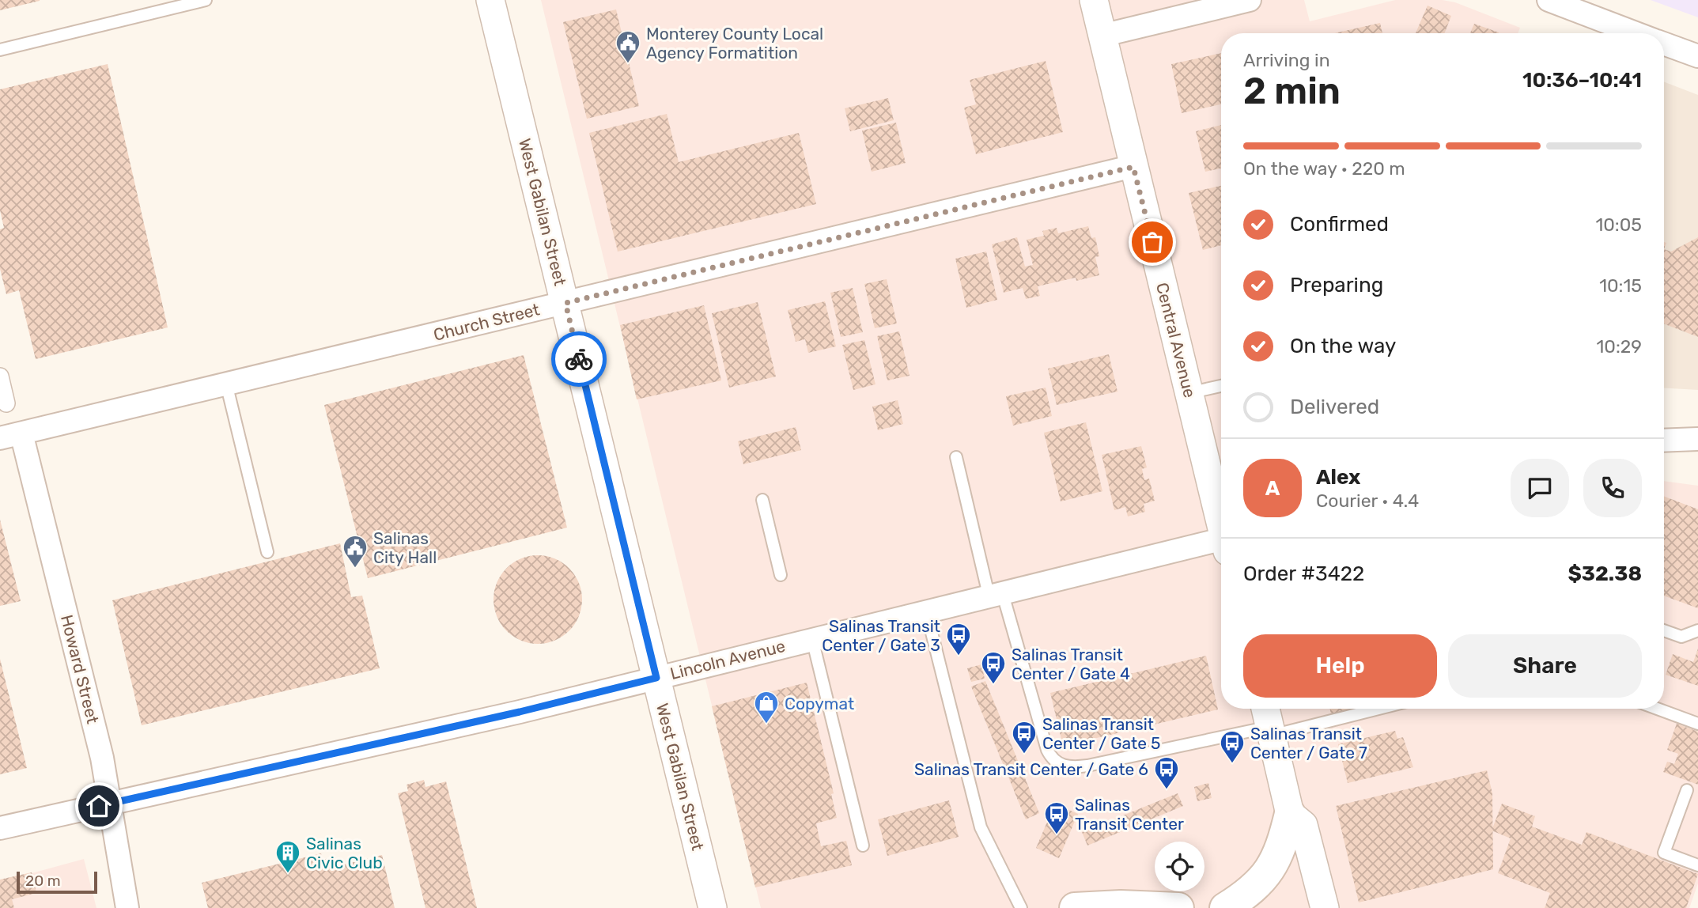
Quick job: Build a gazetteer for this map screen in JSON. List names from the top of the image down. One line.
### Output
{"streets":{"street":["West Gabilan Street","Church Street","Central Avenue","Lincoln Avenue","Howard Street"]},"crossings":[["West Gabilan Street","Church Street"],["West Gabilan Street","Lincoln Avenue"],["Church Street","Central Avenue"],["Church Street","Howard Street"],["Lincoln Avenue","Howard Street"]],"places":{"public building":["Monterey County Local Agency Formatition","Salinas City Hall"],"bus stop":["Salinas Transit Center / Gate 3","Salinas Transit Center / Gate 4","Salinas Transit Center / Gate 5","Salinas Transit Center / Gate 7","Salinas Transit Center / Gate 6","Salinas Transit Center"],"shop":["Copymat"],"building":["Salinas Civic Club"]},"scale_bar":"20 m","page":{"heading":["2 min","Arriving in","10:36–10:41"],"panel":["Alex","Courier · 4.4","Order #3422","$32.38"],"bar":"On the way · 220 m","list":[["Confirmed","10:05"],["Preparing","10:15"],["On the way","10:29"],"Delivered"],"round":"A","buttons":["Help","Share"],"scale":"20 m"}}
